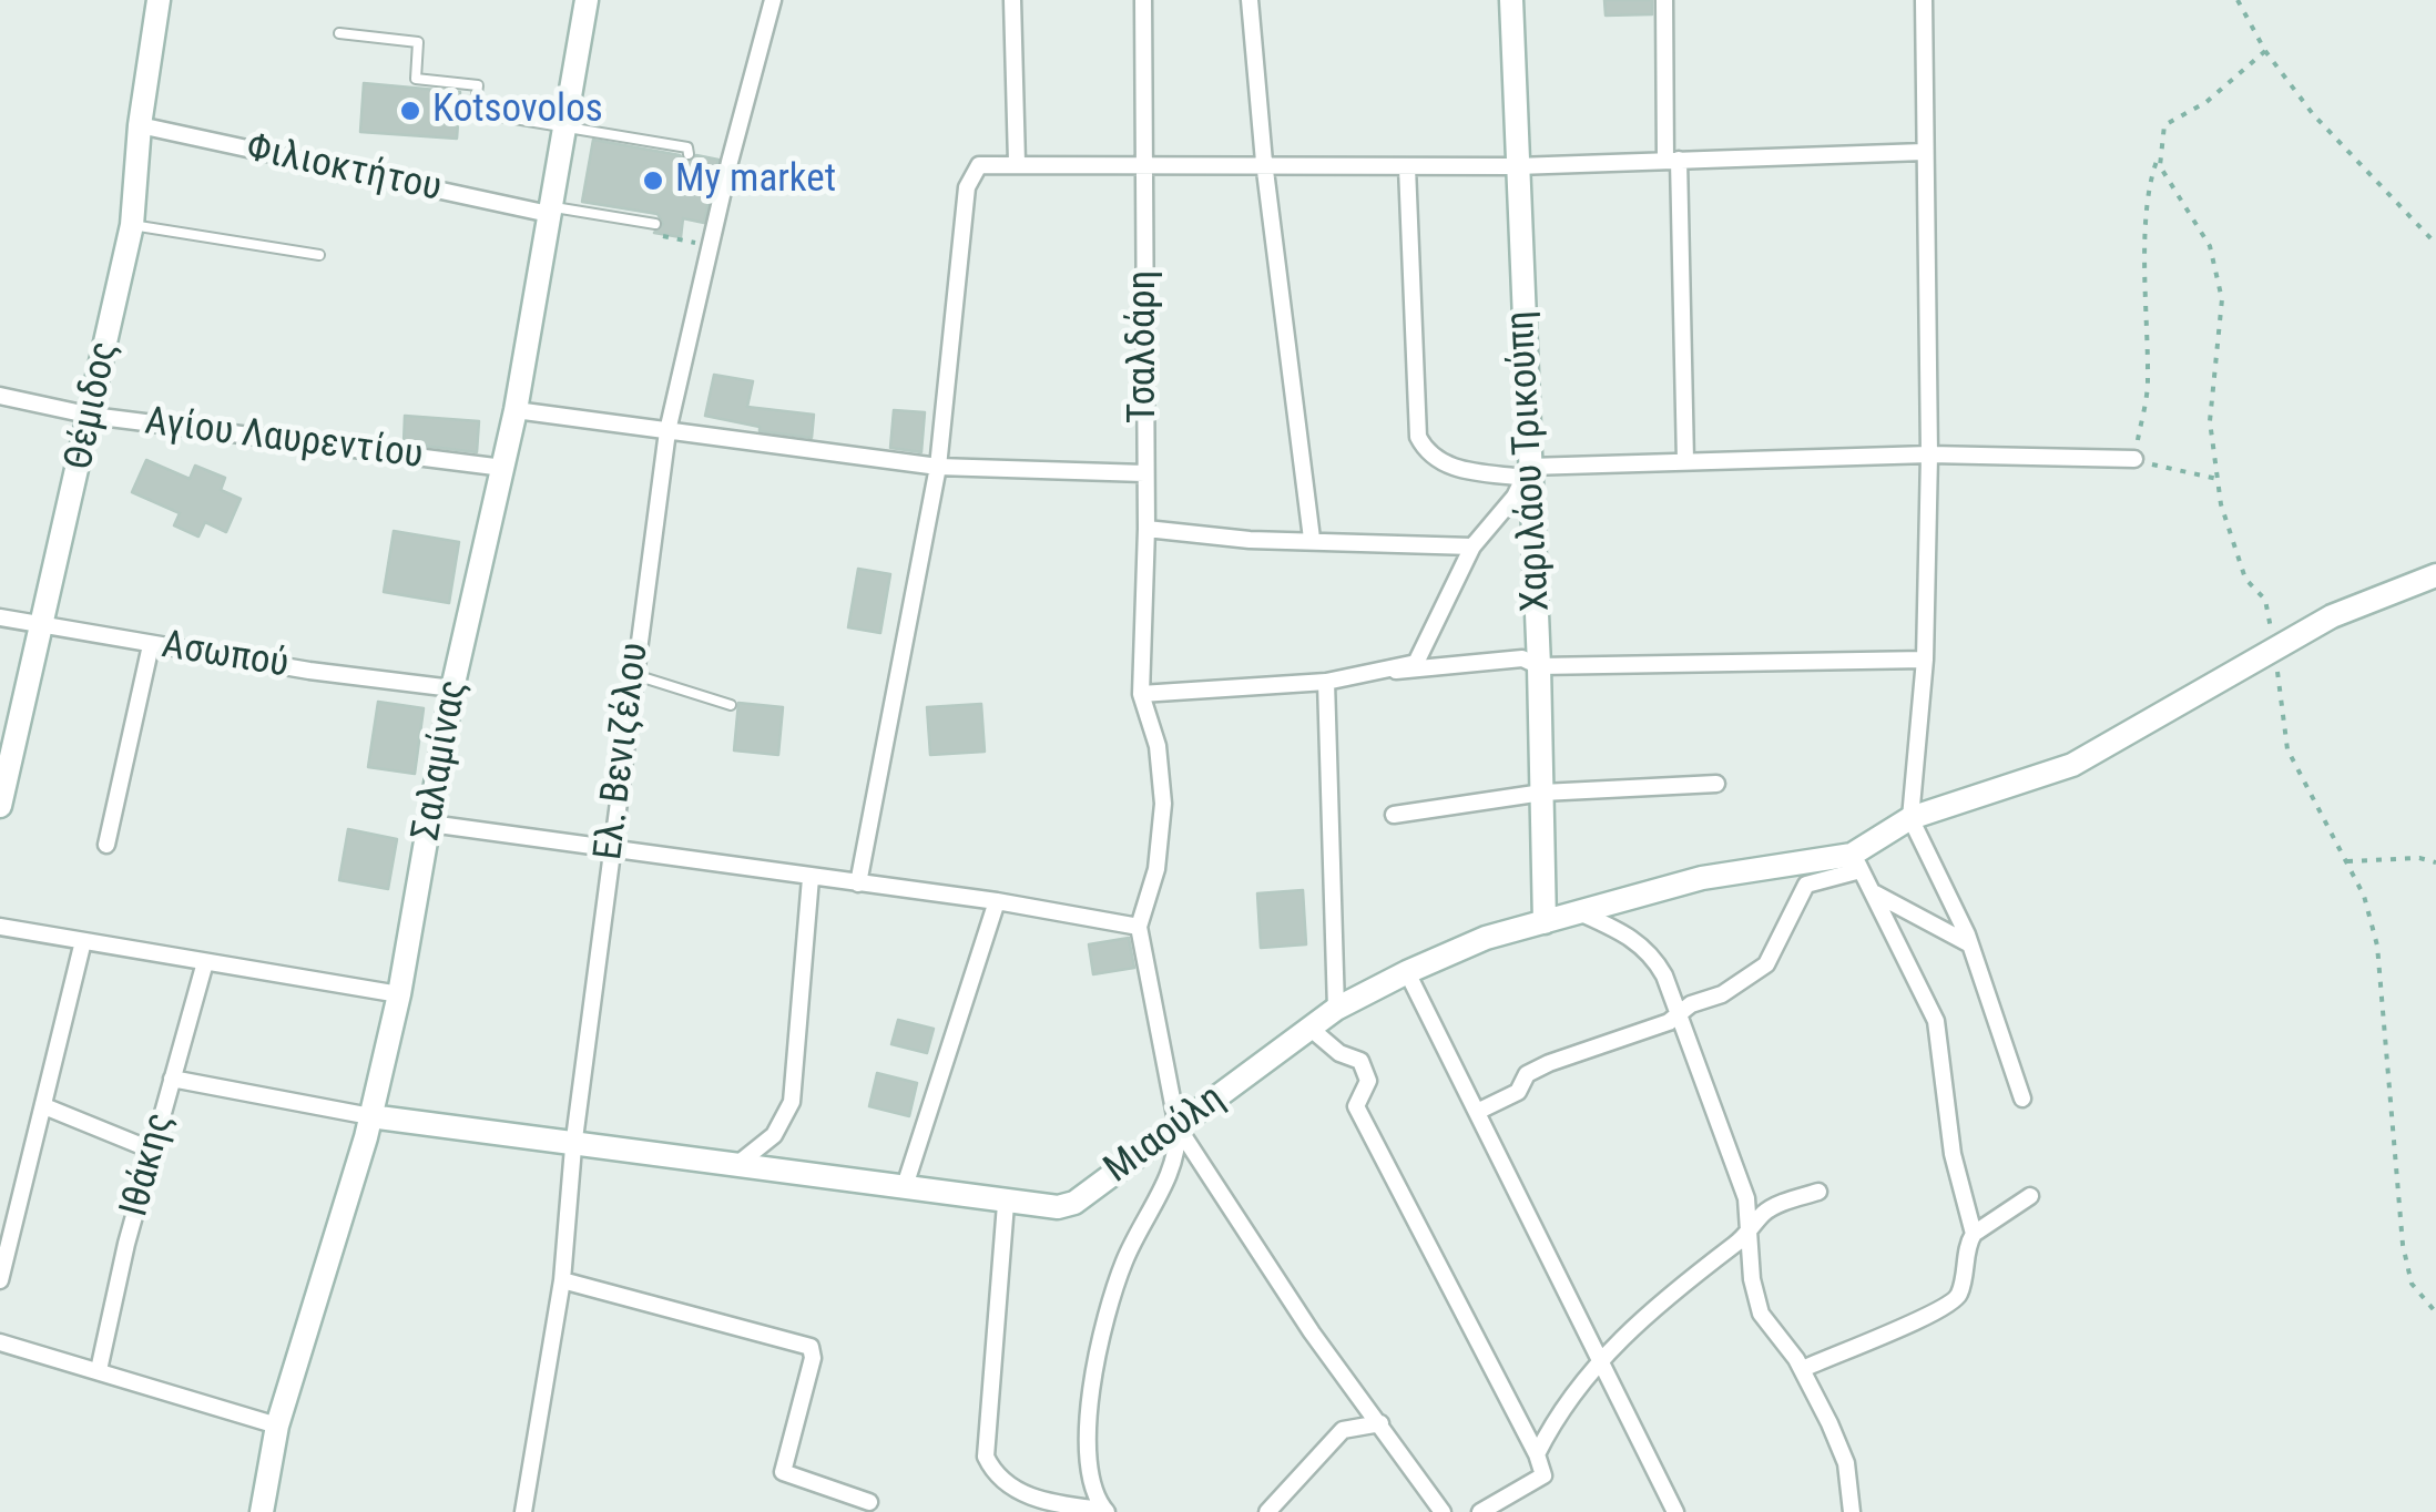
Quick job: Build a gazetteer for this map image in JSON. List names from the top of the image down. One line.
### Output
{"streets":{"street":["Φιλιοκτήτου","Τσαλδάρη","Θέμιδος","Αγίου Λαυρεντίου","Χαριλάου Τρικούπη","Ασωπού","Ελ. Βενιζέλου","Σαλαμίνας","Μιαούλη","Ιθάκης"]},"crossings":[["Φιλιοκτήτου","Θέμιδος"],["Φιλιοκτήτου","Σαλαμίνας"],["Θέμιδος","Αγίου Λαυρεντίου"],["Θέμιδος","Ασωπού"],["Αγίου Λαυρεντίου","Σαλαμίνας"],["Χαριλάου Τρικούπη","Μιαούλη"],["Ασωπού","Σαλαμίνας"],["Ελ. Βενιζέλου","Μιαούλη"],["Σαλαμίνας","Μιαούλη"]],"places":["Kotsovolos","My market"]}
